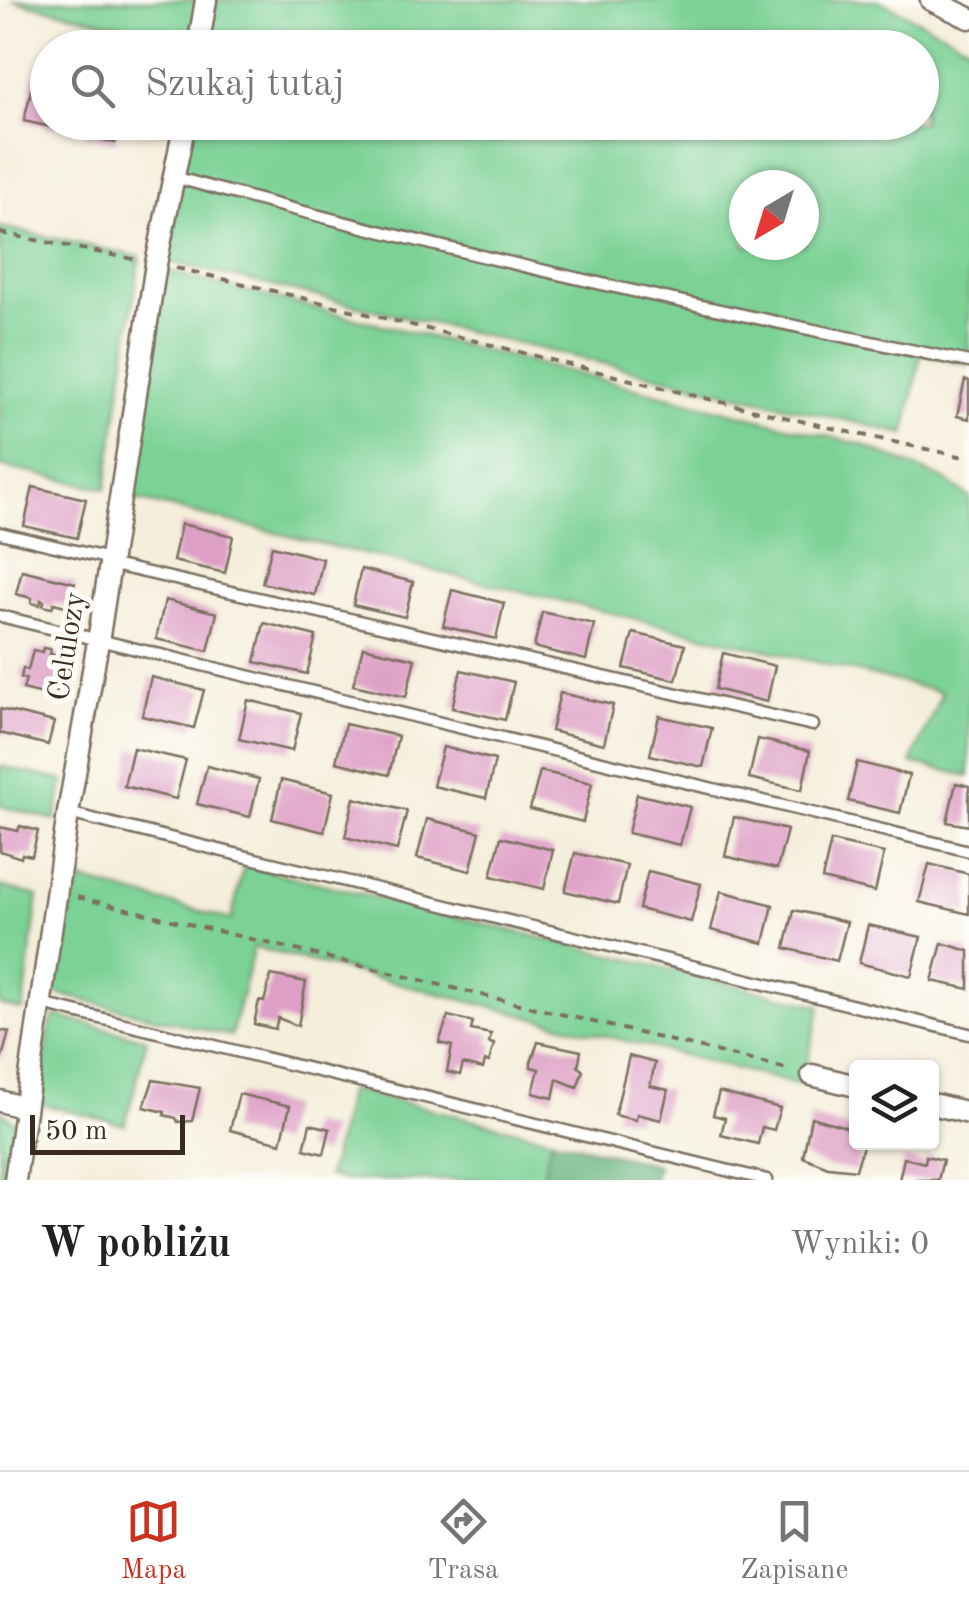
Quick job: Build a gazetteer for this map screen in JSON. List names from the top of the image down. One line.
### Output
{"streets":{"street":["Celulozy"]},"scale_bar":"50 m","north":"bottom left","page":{"search":"Szukaj tutaj","scale":"50 m","heading":["W pobliżu","Wyniki: 0"],"nav":["Mapa","Trasa","Zapisane"]}}
